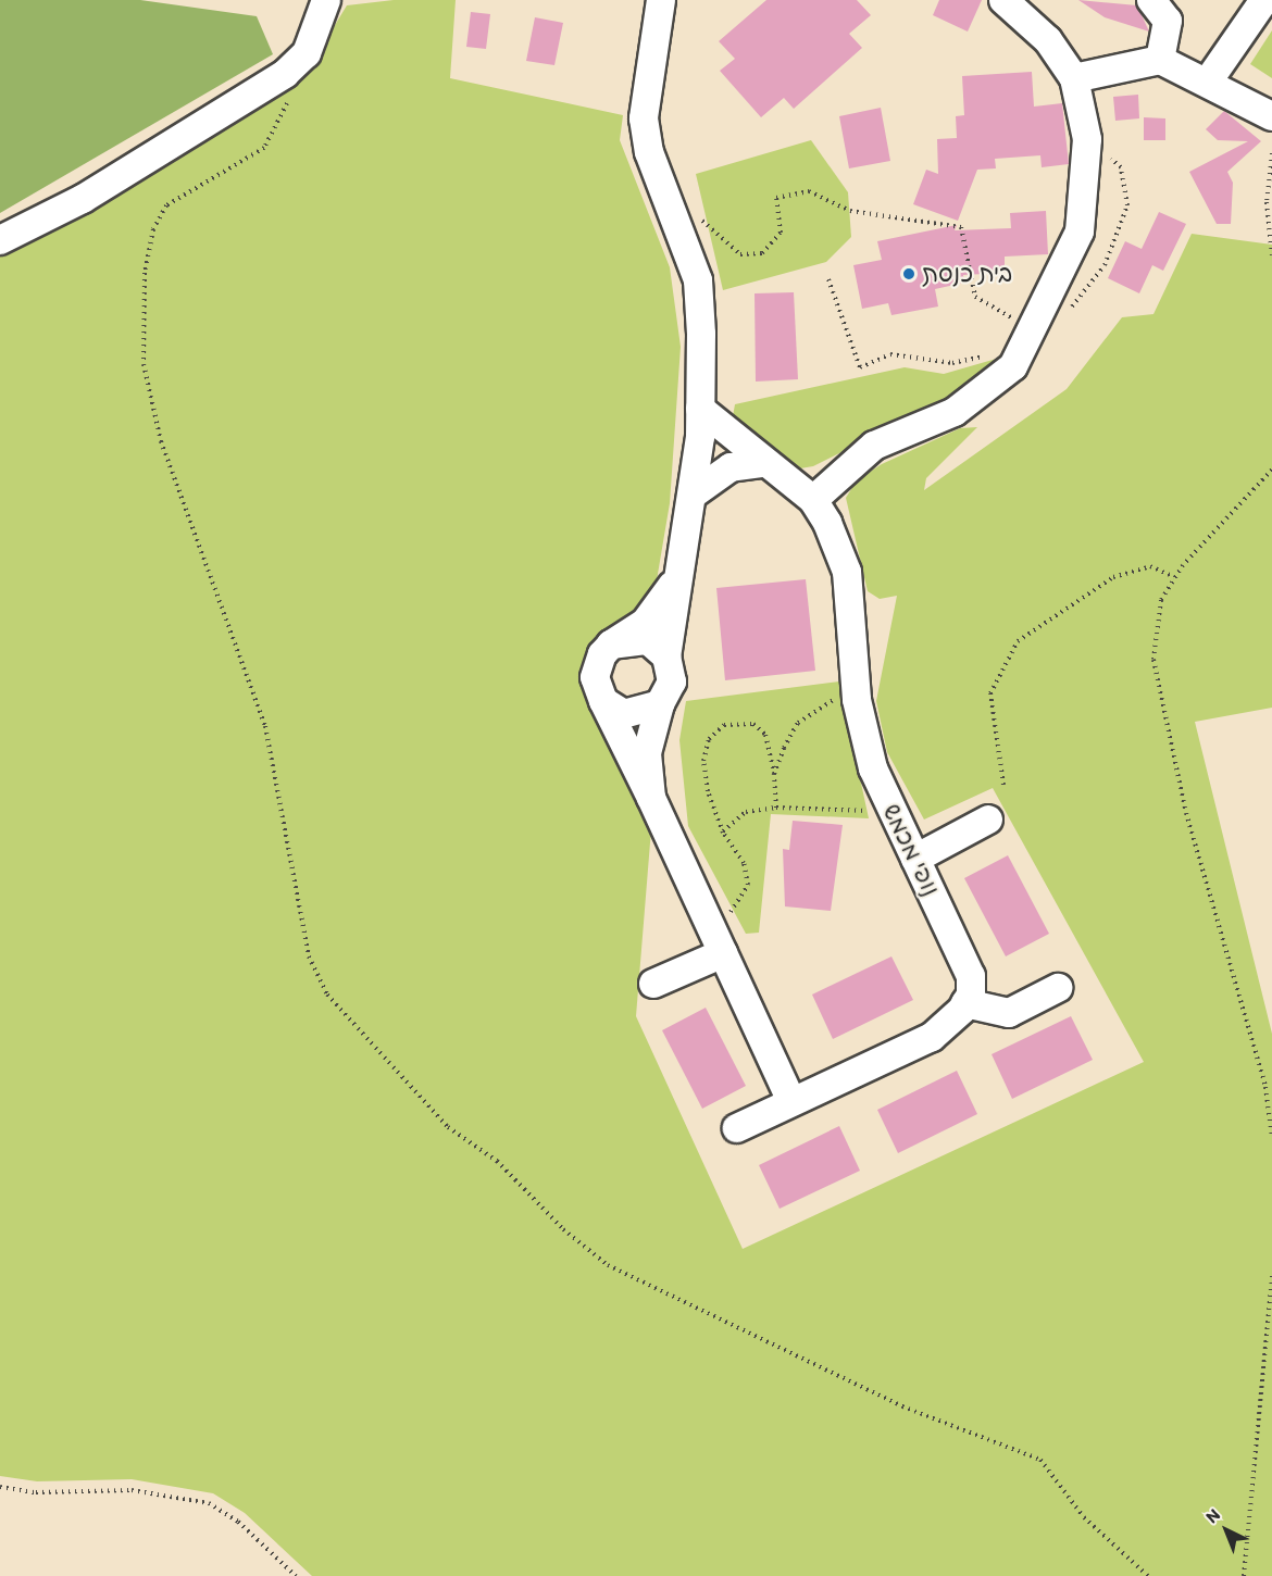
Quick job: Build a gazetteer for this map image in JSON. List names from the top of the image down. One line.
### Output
{"streets":{"street":["נופי מכמש"]},"places":["בית כנסת"],"north":"top left"}
